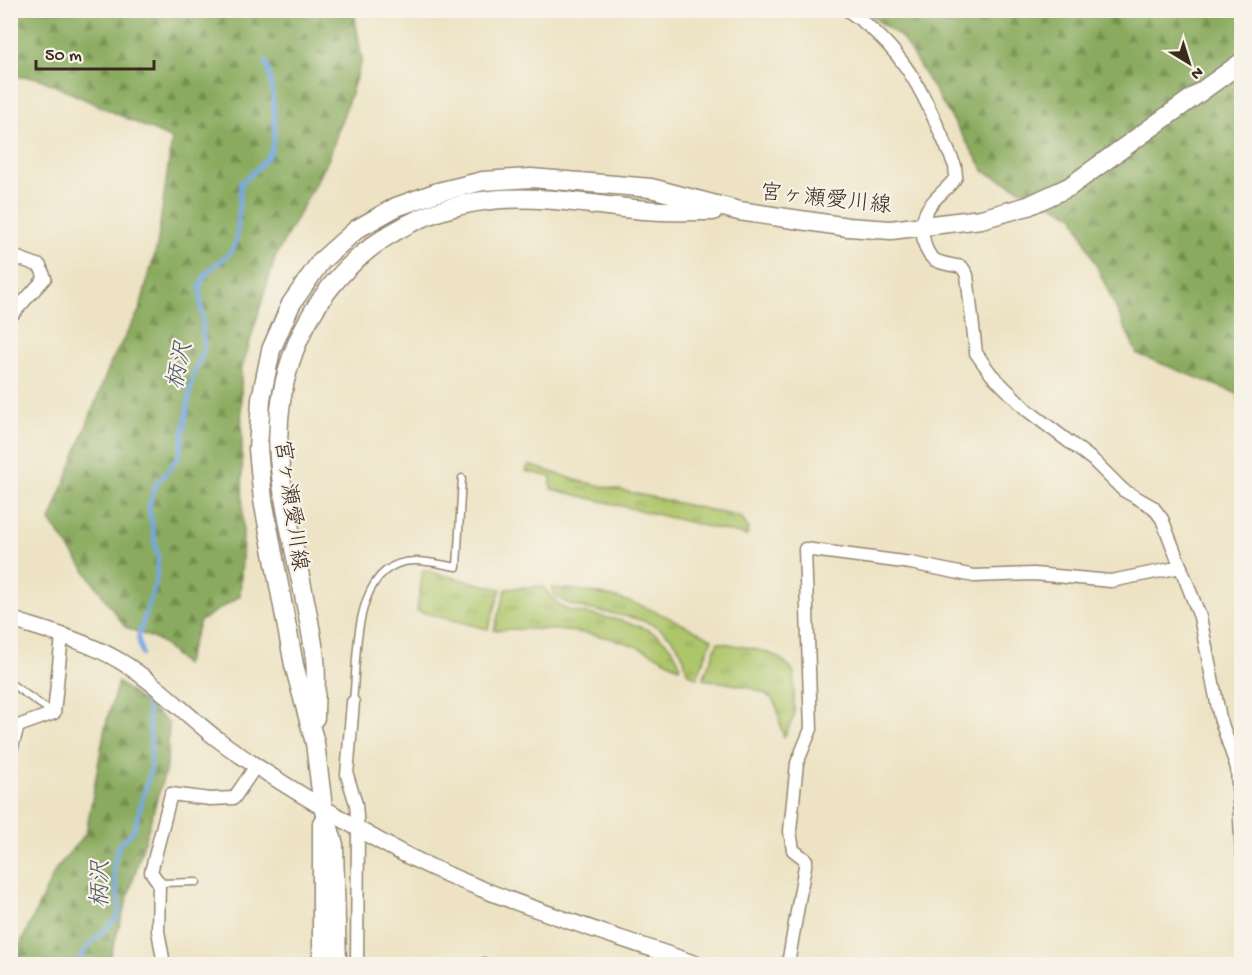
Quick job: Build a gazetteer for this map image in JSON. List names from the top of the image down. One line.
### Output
{"streets":{"main road":["宮ヶ瀬愛川線"]},"water":["柄沢"],"scale_bar":"50 m","north":"bottom right"}
